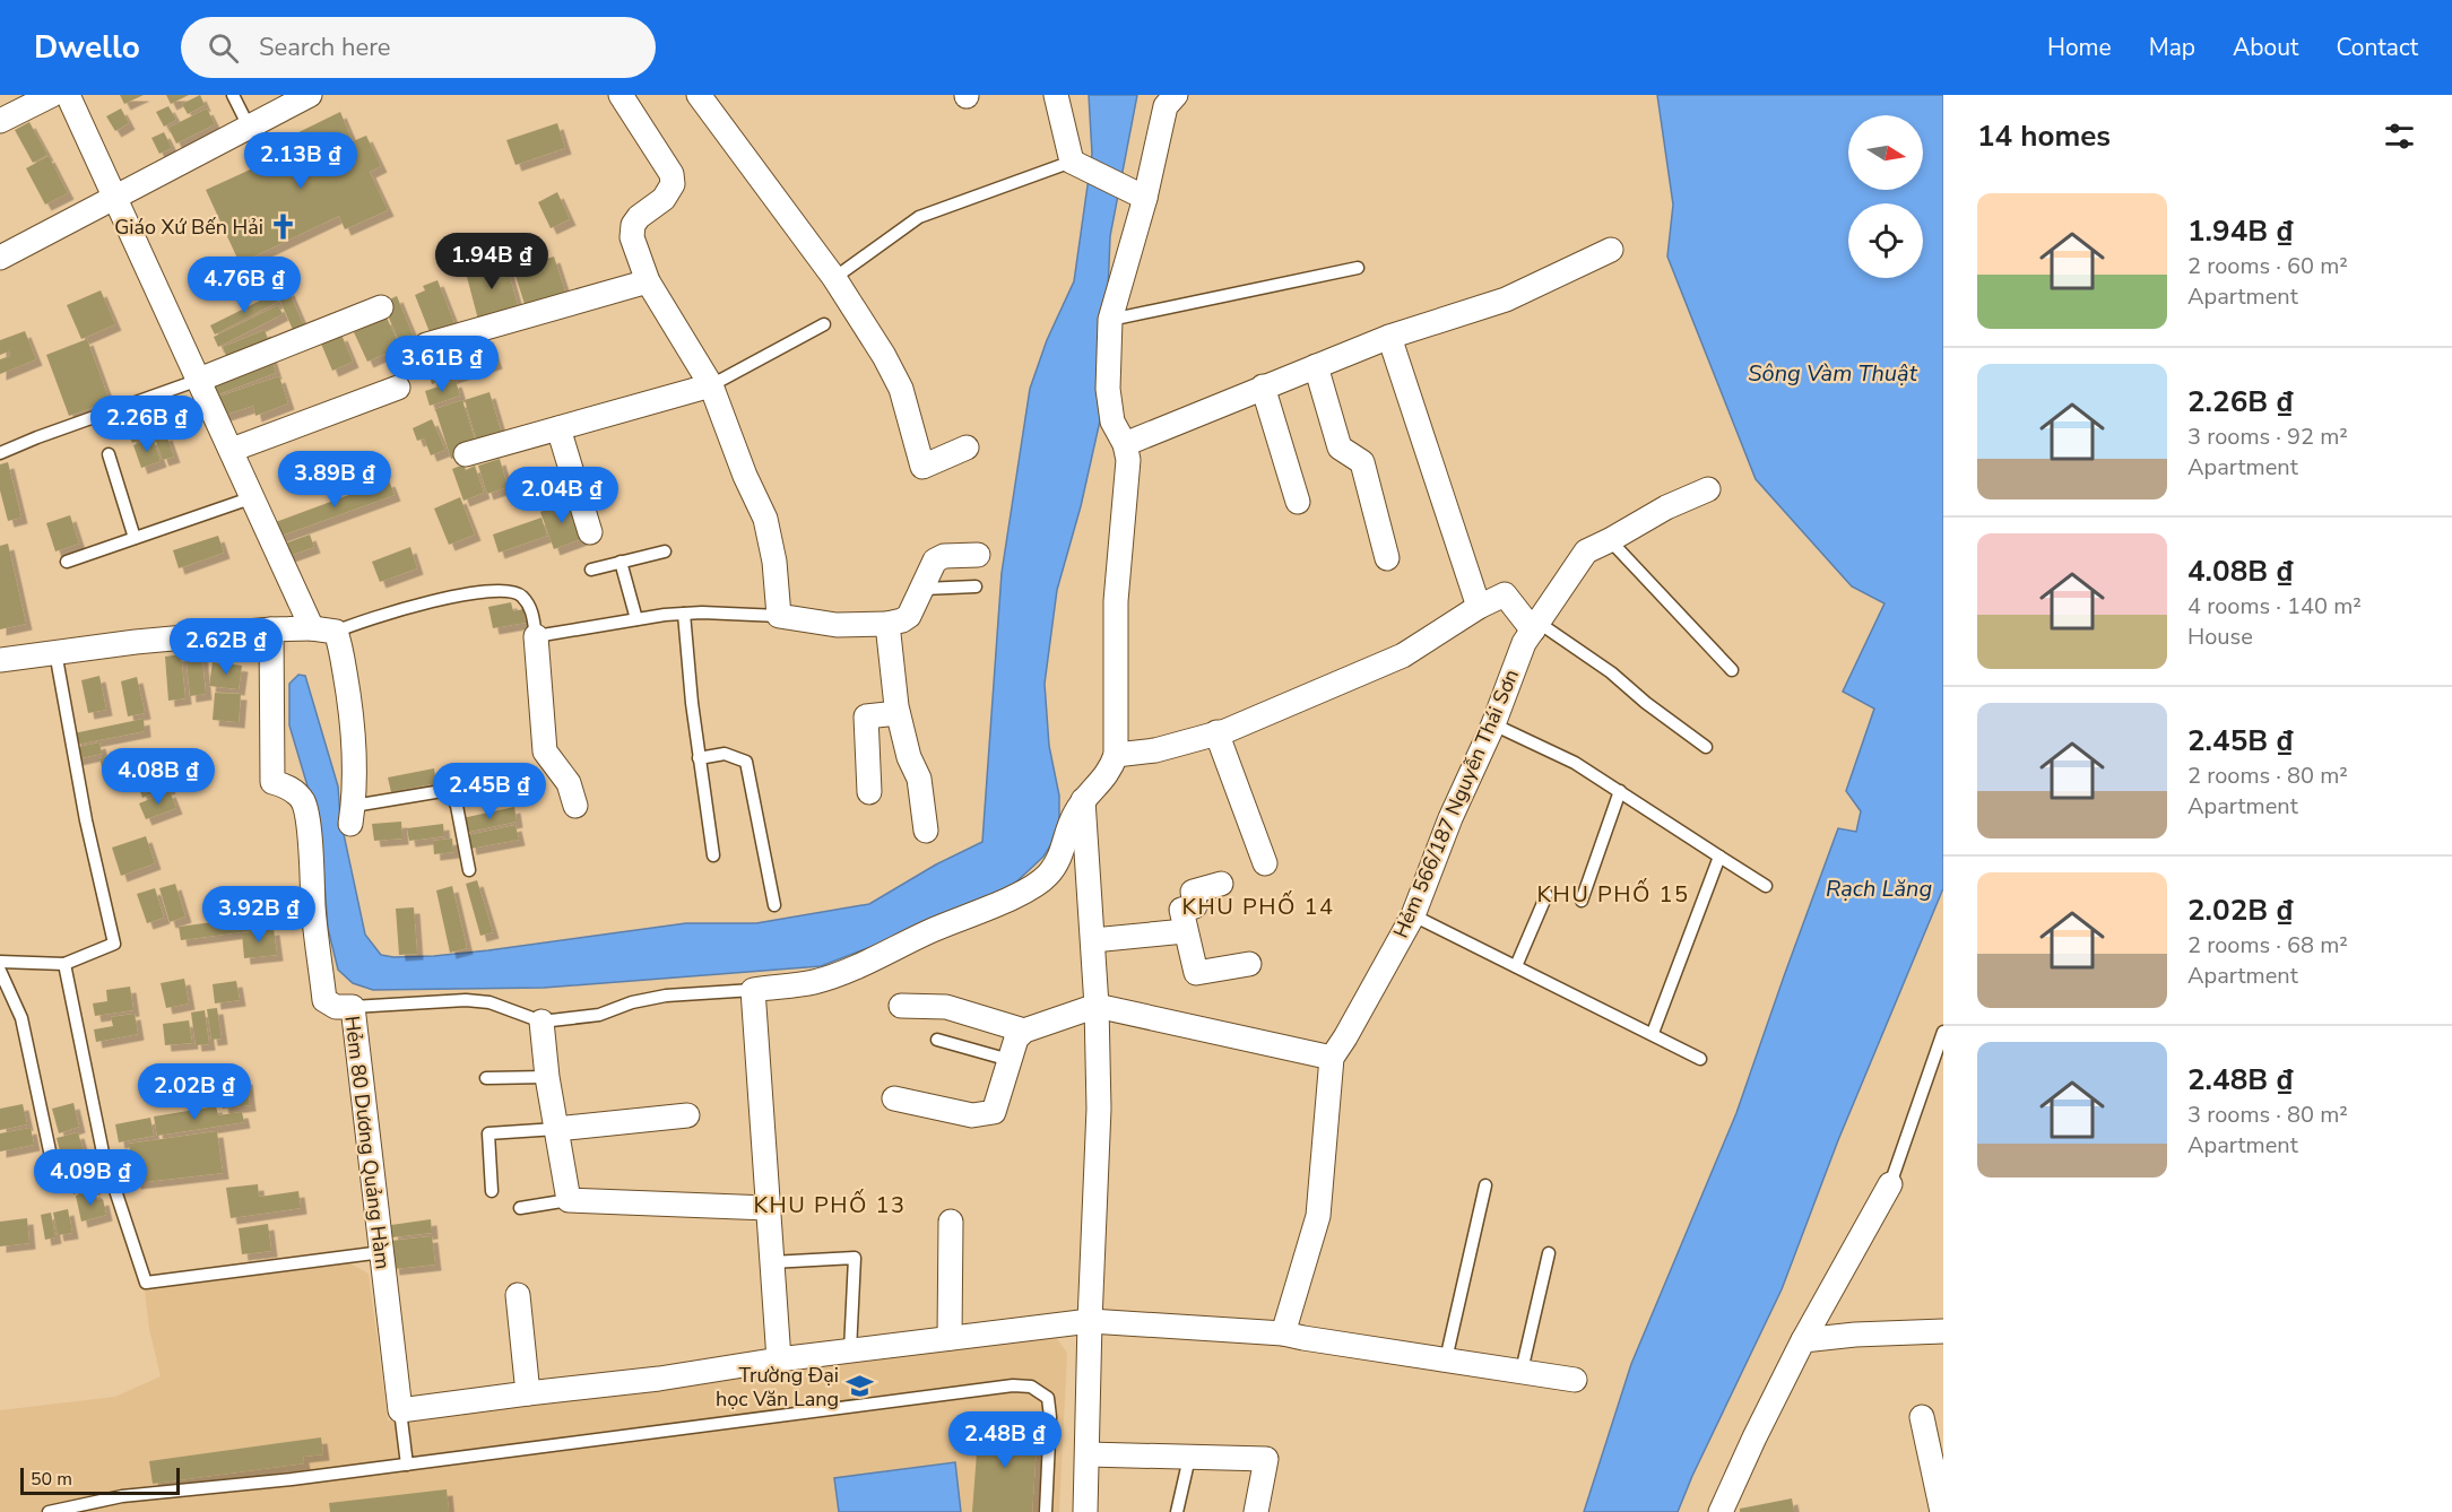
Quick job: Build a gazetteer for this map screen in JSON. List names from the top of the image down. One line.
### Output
{"streets":{"street":["Hẻm 566/187 Nguyễn Thái Sơn","Hẻm 80 Dương Quảng Hàm"]},"districts":["KHU PHỐ 15","KHU PHỐ 14","KHU PHỐ 13"],"water":["Sông Vàm Thuật","Rạch Lăng"],"places":{"church":["Giáo Xứ Bến Hải"],"school or university":["Trường Đại học Văn Lang"]},"scale_bar":"50 m","north":"right","page":{"header":"Dwello","search":"Search here","nav":["Home","Map","About","Contact"],"heading":"14 homes","price":["2.13B ₫","1.94B ₫","4.76B ₫","3.61B ₫","2.26B ₫","3.89B ₫","2.04B ₫","2.62B ₫","4.08B ₫","2.45B ₫","3.92B ₫","2.02B ₫","4.09B ₫","2.48B ₫"],"list":[{"name":"1.94B ₫","note":"2 rooms · 60 m² · Apartment"},{"name":"2.26B ₫","note":"3 rooms · 92 m² · Apartment"},{"name":"4.08B ₫","note":"4 rooms · 140 m² · House"},{"name":"2.45B ₫","note":"2 rooms · 80 m² · Apartment"},{"name":"2.02B ₫","note":"2 rooms · 68 m² · Apartment"},{"name":"2.48B ₫","note":"3 rooms · 80 m² · Apartment"}],"scale":"50 m"}}
